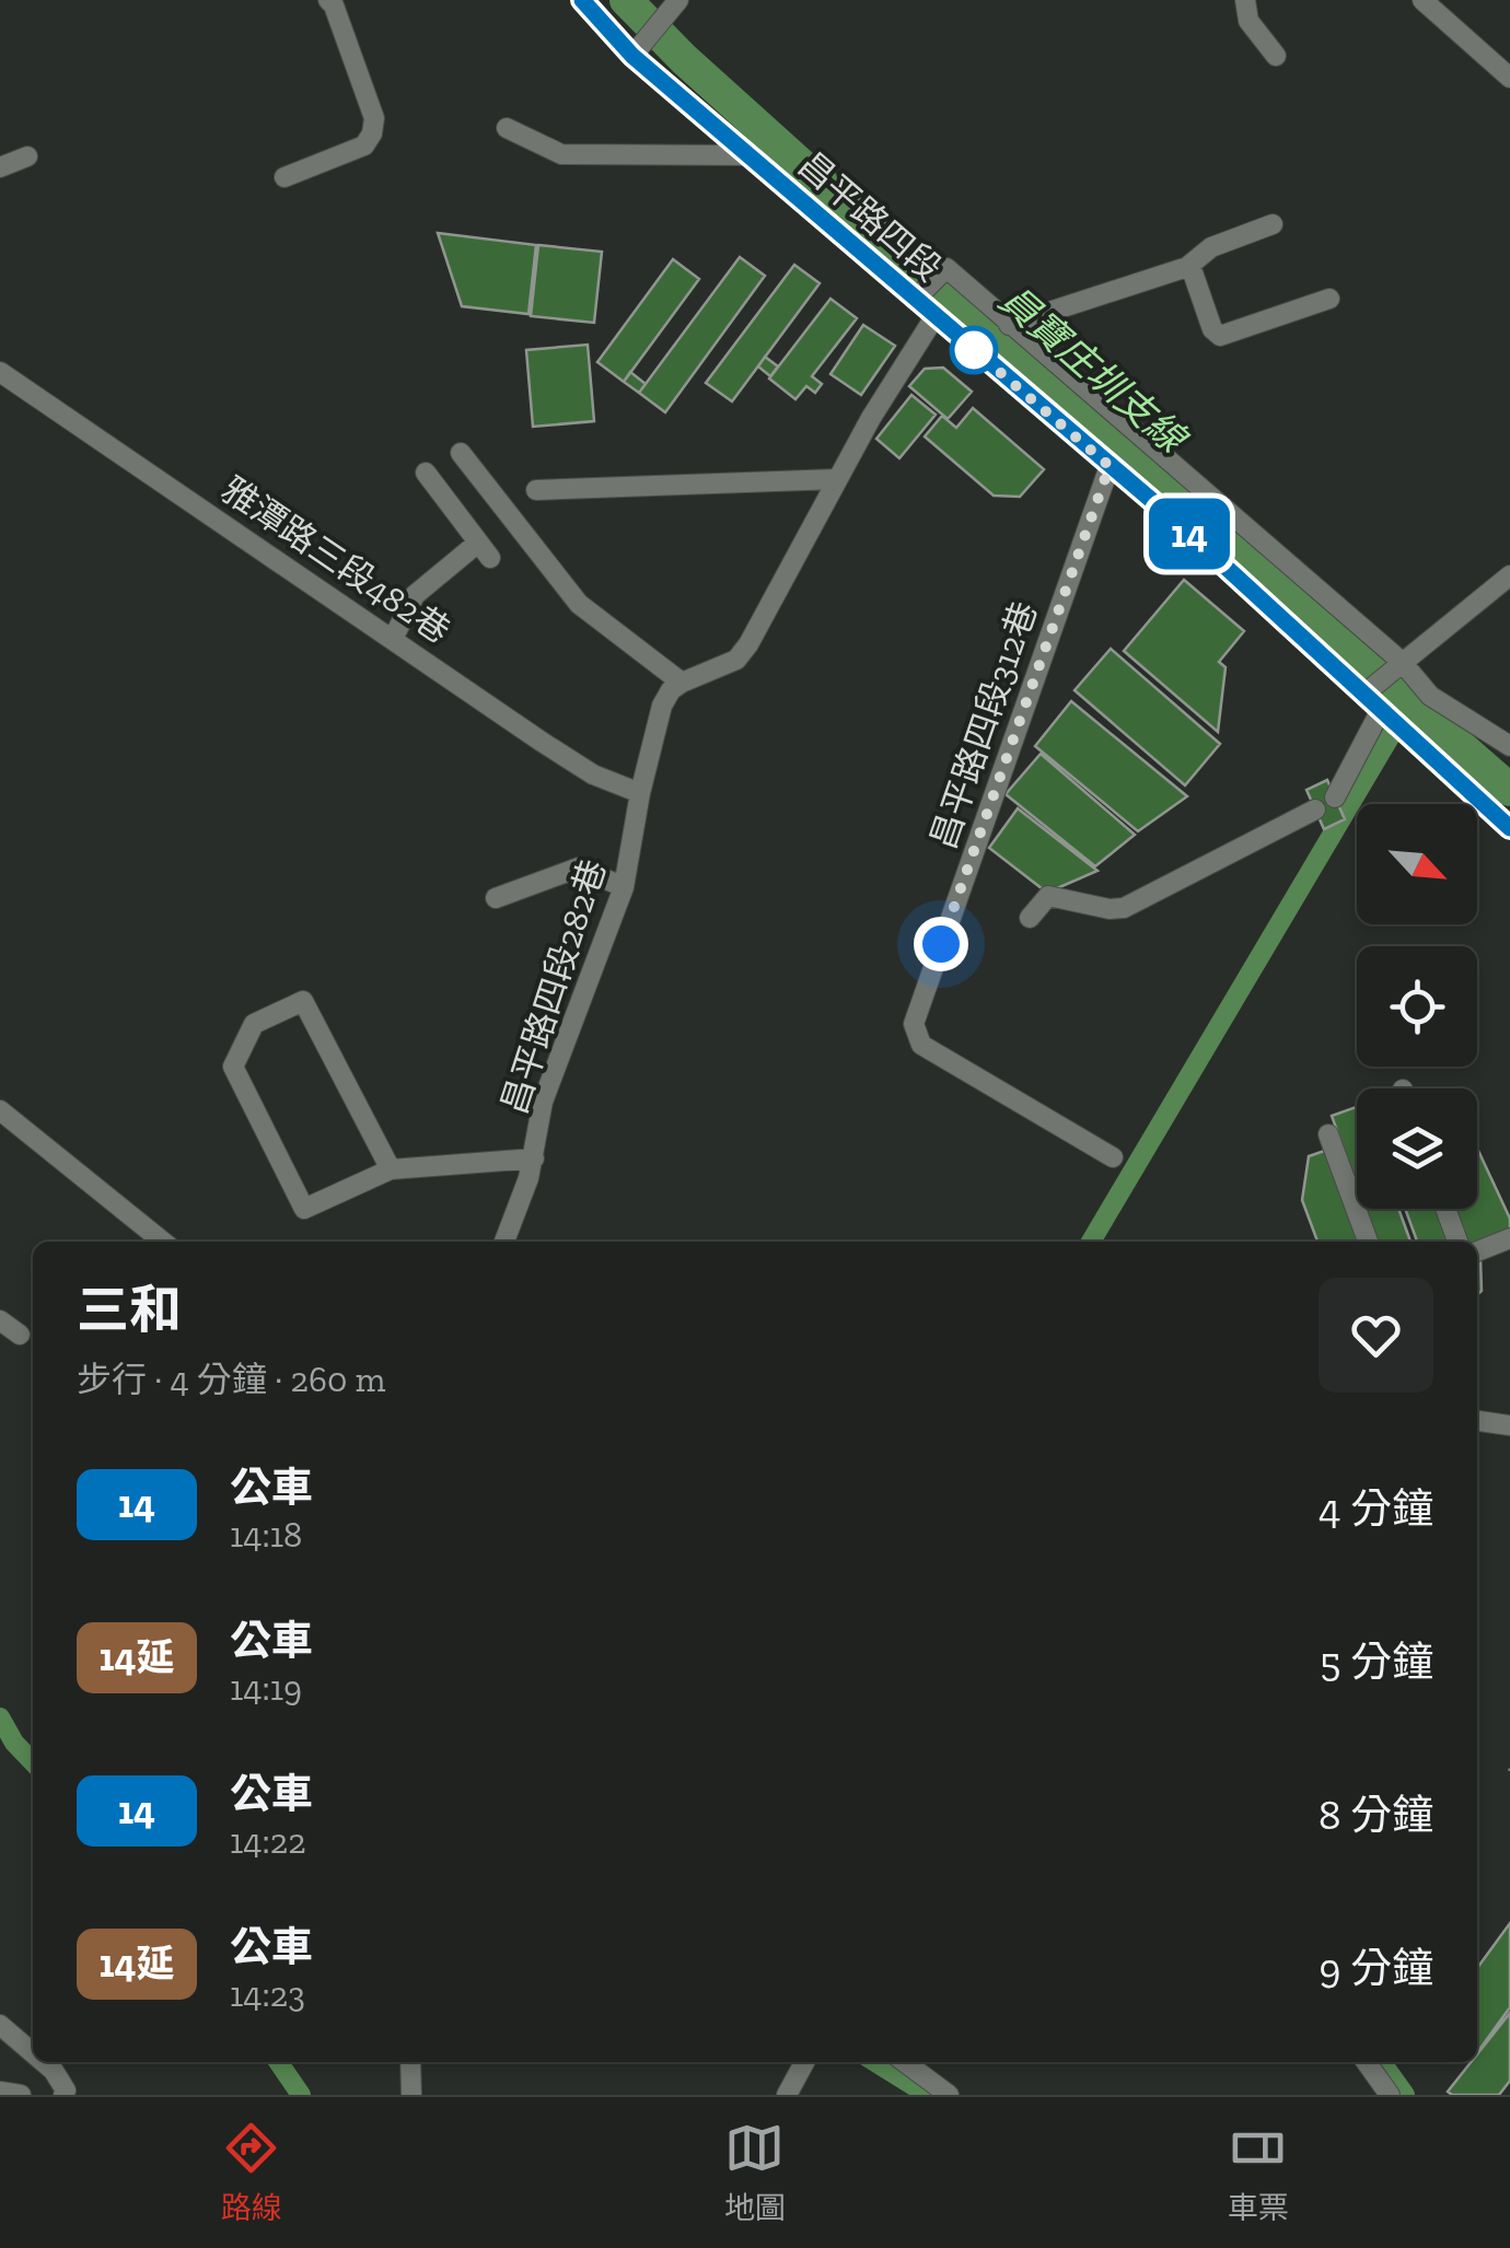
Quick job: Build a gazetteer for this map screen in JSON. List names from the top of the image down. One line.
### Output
{"streets":{"street":["昌平路四段","雅潭路三段482巷","昌平路四段312巷","昌平路四段282巷"]},"crossings":[["昌平路四段","昌平路四段312巷"],["雅潭路三段482巷","昌平路四段282巷"]],"water":["員寶庄圳支線"],"lines":["bus line 14"],"north":"bottom right","page":{"on_map":"14","heading":["三和","步行 · 4 分鐘 · 260 m"],"list":[{"mark":"14","name":"公車","note":"14:18","value":"4 分鐘"},{"mark":"14延","name":"公車","note":"14:19","value":"5 分鐘"},{"mark":"14","name":"公車","note":"14:22","value":"8 分鐘"},{"mark":"14延","name":"公車","note":"14:23","value":"9 分鐘"}],"tabs":["路線","地圖","車票"]}}
